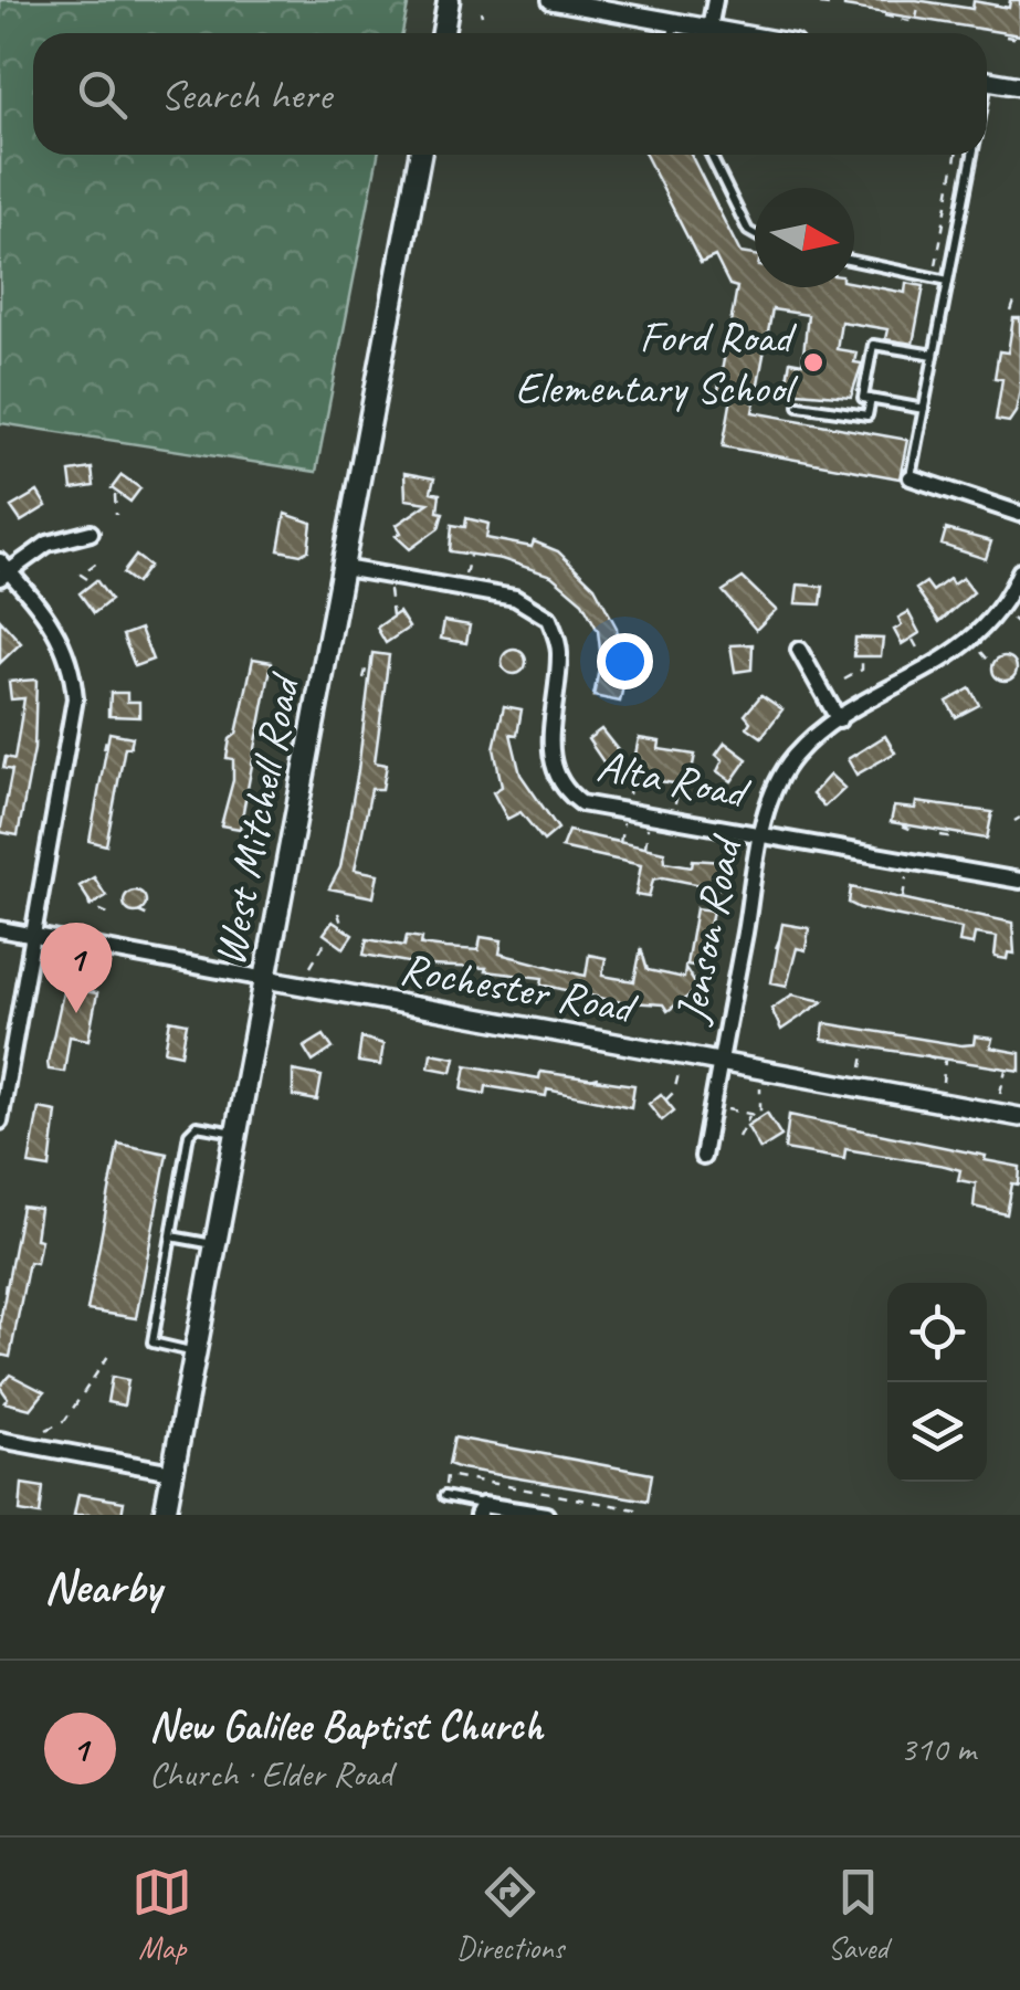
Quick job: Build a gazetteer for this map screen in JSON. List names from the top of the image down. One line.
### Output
{"streets":{"main road":["West Mitchell Road"],"street":["Alta Road","Jenson Road","Rochester Road"]},"crossings":[["Alta Road","West Mitchell Road"],["Alta Road","Jenson Road"],["West Mitchell Road","Rochester Road"],["Jenson Road","Rochester Road"]],"places":["Ford Road Elementary School"],"north":"right","page":{"search":"Search here","pins":"1","heading":"Nearby","list":[{"mark":"1","name":"New Galilee Baptist Church","note":"Church · Elder Road","value":"310 m"}],"nav":["Map","Directions","Saved"]}}
